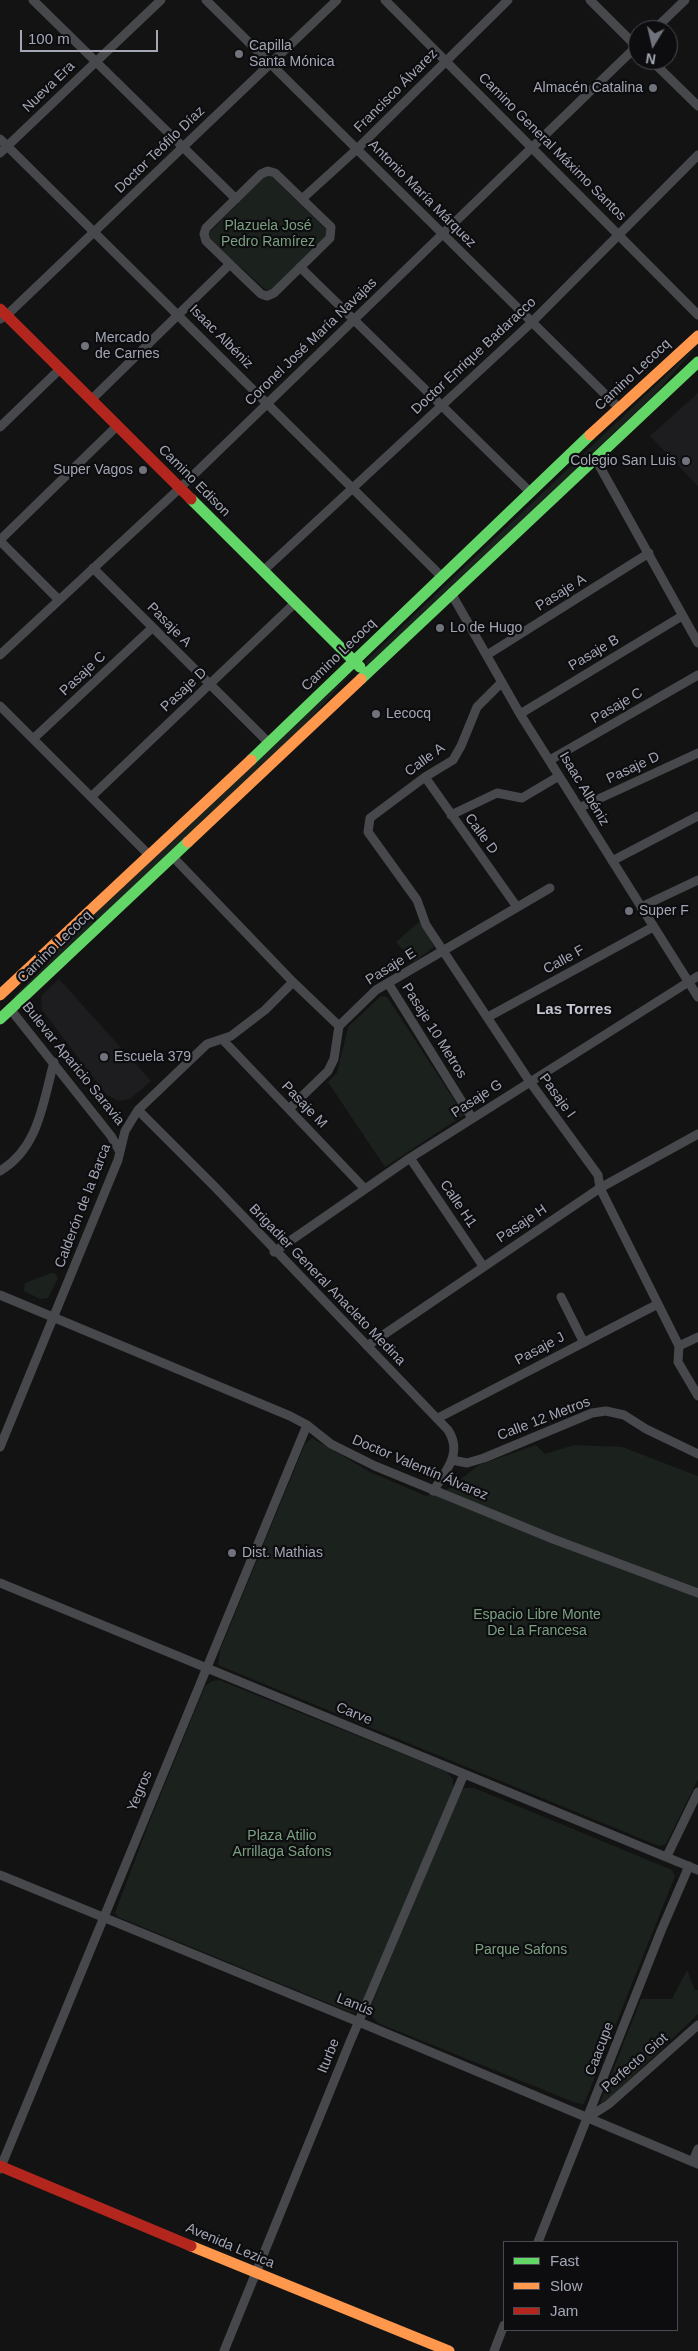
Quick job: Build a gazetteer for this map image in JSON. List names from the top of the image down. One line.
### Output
{"streets":{"street":["Nueva Era","Francisco Álvarez","Camino General Máximo Santos","Doctor Teófilo Díaz","Antonio María Márquez","Isaac Albéniz","Coronel José María Navajas","Doctor Enrique Badaracco","Camino Lecocq","Camino Edison","Pasaje A","Pasaje B","Pasaje C","Pasaje D","Calle A","Calle D","Calle F","Pasaje E","Pasaje 10 Metros","Bulevar Aparicio Saravia","Pasaje I","Pasaje G","Pasaje M","Calle H1","Calderón de la Barca","Pasaje H","Brigadier General Anacleto Medina","Pasaje J","Calle 12 Metros","Doctor Valentín Álvarez","Carve","Yegros","Lanús","Caacupe","Iturbe","Perfecto Giot","Avenida Lezica"]},"crossings":[["Nueva Era","Isaac Albéniz"],["Francisco Álvarez","Camino General Máximo Santos"],["Francisco Álvarez","Antonio María Márquez"],["Camino General Máximo Santos","Coronel José María Navajas"],["Camino General Máximo Santos","Doctor Enrique Badaracco"],["Doctor Teófilo Díaz","Antonio María Márquez"],["Doctor Teófilo Díaz","Isaac Albéniz"],["Doctor Teófilo Díaz","Camino Edison"],["Antonio María Márquez","Coronel José María Navajas"],["Antonio María Márquez","Doctor Enrique Badaracco"],["Antonio María Márquez","Camino Lecocq"],["Isaac Albéniz","Coronel José María Navajas"],["Isaac Albéniz","Doctor Enrique Badaracco"],["Isaac Albéniz","Camino Lecocq"],["Isaac Albéniz","Pasaje A"],["Isaac Albéniz","Pasaje B"],["Isaac Albéniz","Pasaje C"],["Isaac Albéniz","Pasaje D"],["Isaac Albéniz","Calle A"],["Isaac Albéniz","Calle F"],["Isaac Albéniz","Pasaje G"],["Coronel José María Navajas","Camino Edison"],["Coronel José María Navajas","Pasaje A"],["Doctor Enrique Badaracco","Camino Edison"],["Camino Lecocq","Camino Edison"],["Camino Lecocq","Pasaje A"],["Camino Lecocq","Bulevar Aparicio Saravia"],["Camino Edison","Pasaje D"],["Pasaje A","Pasaje C"],["Pasaje A","Pasaje D"],["Calle A","Calle D"],["Calle A","Pasaje I"],["Calle D","Pasaje E"],["Calle F","Pasaje I"],["Pasaje E","Pasaje 10 Metros"],["Pasaje E","Pasaje I"],["Pasaje 10 Metros","Pasaje G"],["Bulevar Aparicio Saravia","Calderón de la Barca"],["Pasaje I","Pasaje G"],["Pasaje I","Pasaje H"],["Pasaje I","Pasaje J"],["Pasaje G","Pasaje M"],["Pasaje G","Calle H1"],["Pasaje G","Brigadier General Anacleto Medina"],["Pasaje M","Calderón de la Barca"],["Calle H1","Pasaje H"],["Calderón de la Barca","Brigadier General Anacleto Medina"],["Calderón de la Barca","Doctor Valentín Álvarez"],["Pasaje H","Brigadier General Anacleto Medina"],["Brigadier General Anacleto Medina","Pasaje J"],["Brigadier General Anacleto Medina","Calle 12 Metros"],["Doctor Valentín Álvarez","Yegros"],["Carve","Yegros"],["Carve","Caacupe"],["Carve","Iturbe"],["Yegros","Lanús"],["Yegros","Avenida Lezica"],["Lanús","Caacupe"],["Lanús","Iturbe"],["Lanús","Perfecto Giot"],["Caacupe","Perfecto Giot"],["Iturbe","Avenida Lezica"]],"districts":["Las Torres"],"parks":["Plazuela José Pedro Ramírez","Espacio Libre Monte De La Francesa","Plaza Atilio Arrillaga Safons","Parque Safons"],"places":["Capilla Santa Mónica","Almacén Catalina","Mercado de Carnes","Colegio San Luis","Super Vagos","Lo de Hugo","Lecocq","Super F","Escuela 379","Dist. Mathias"],"legend":["Fast","Slow","Jam"],"scale_bar":"100 m","north":"bottom"}
